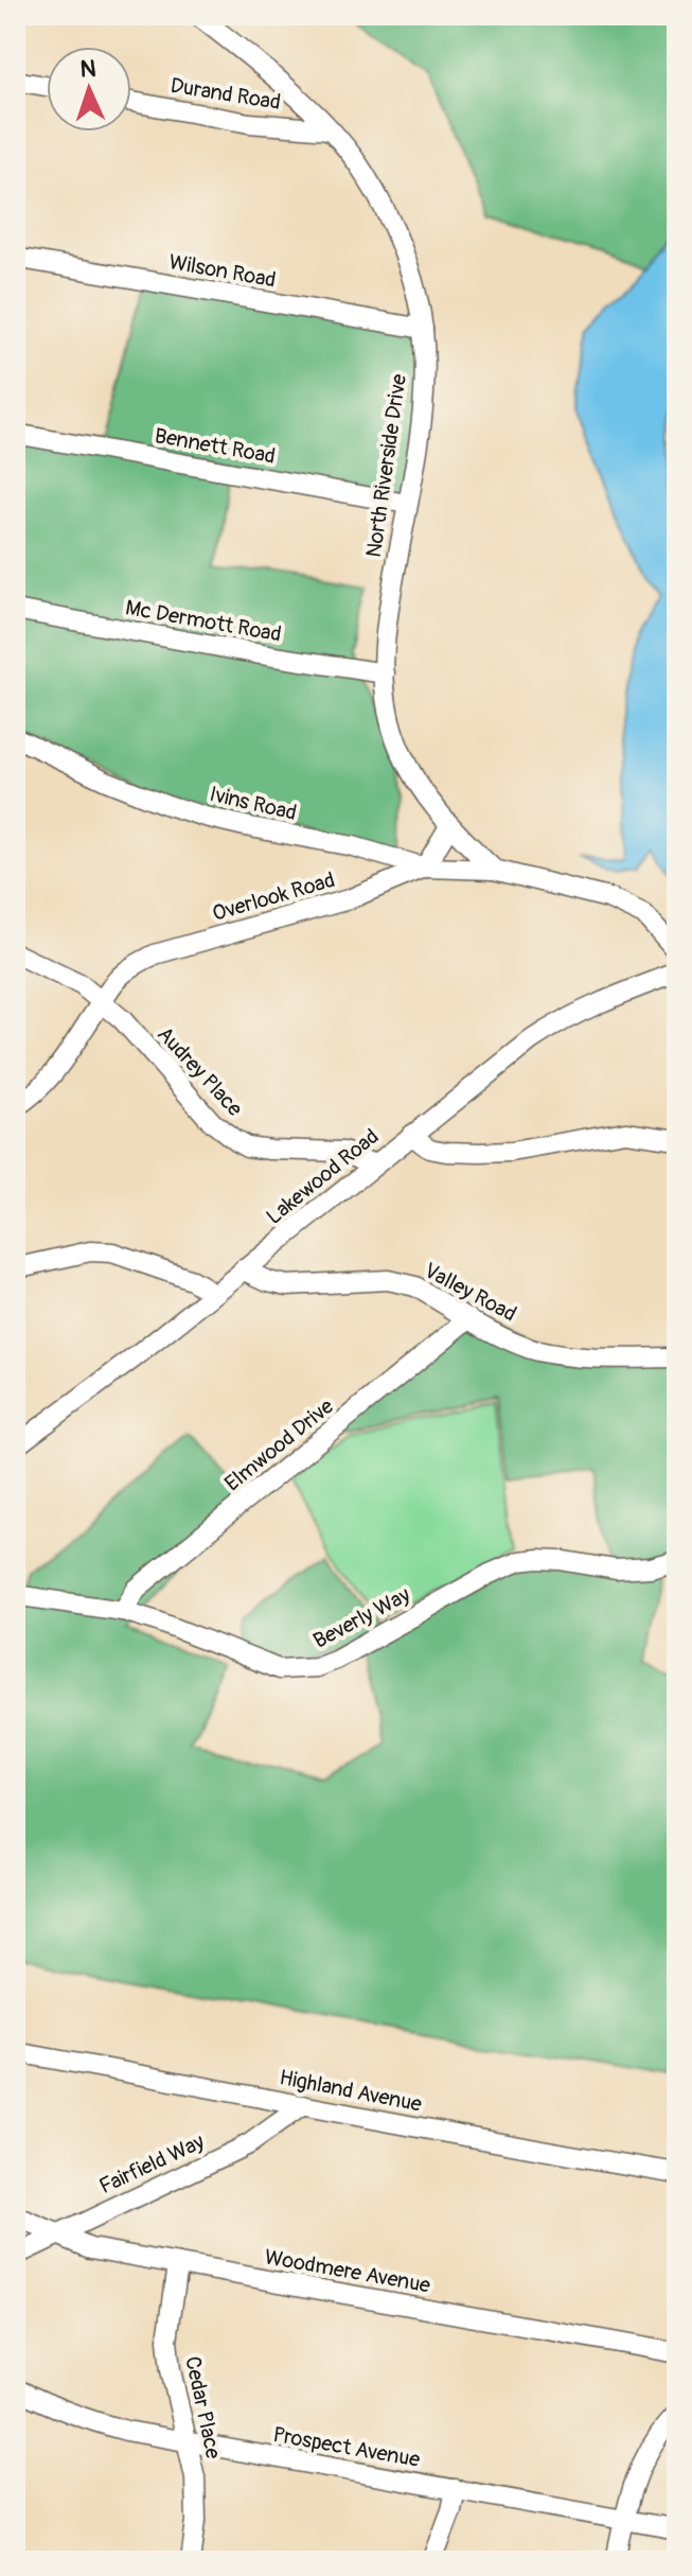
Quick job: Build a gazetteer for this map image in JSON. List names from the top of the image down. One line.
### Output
{"streets":{"street":["Durand Road","Wilson Road","Bennett Road","North Riverside Drive","Mc Dermott Road","Ivins Road","Overlook Road","Audrey Place","Lakewood Road","Valley Road","Elmwood Drive","Beverly Way","Highland Avenue","Fairfield Way","Woodmere Avenue","Cedar Place","Prospect Avenue"]},"crossings":[["Durand Road","North Riverside Drive"],["Wilson Road","North Riverside Drive"],["Bennett Road","North Riverside Drive"],["North Riverside Drive","Mc Dermott Road"],["North Riverside Drive","Ivins Road"],["Ivins Road","Overlook Road"],["Overlook Road","Audrey Place"],["Audrey Place","Lakewood Road"],["Lakewood Road","Valley Road"],["Valley Road","Elmwood Drive"],["Elmwood Drive","Beverly Way"],["Highland Avenue","Fairfield Way"],["Fairfield Way","Woodmere Avenue"],["Woodmere Avenue","Cedar Place"],["Cedar Place","Prospect Avenue"]],"north":"top"}
